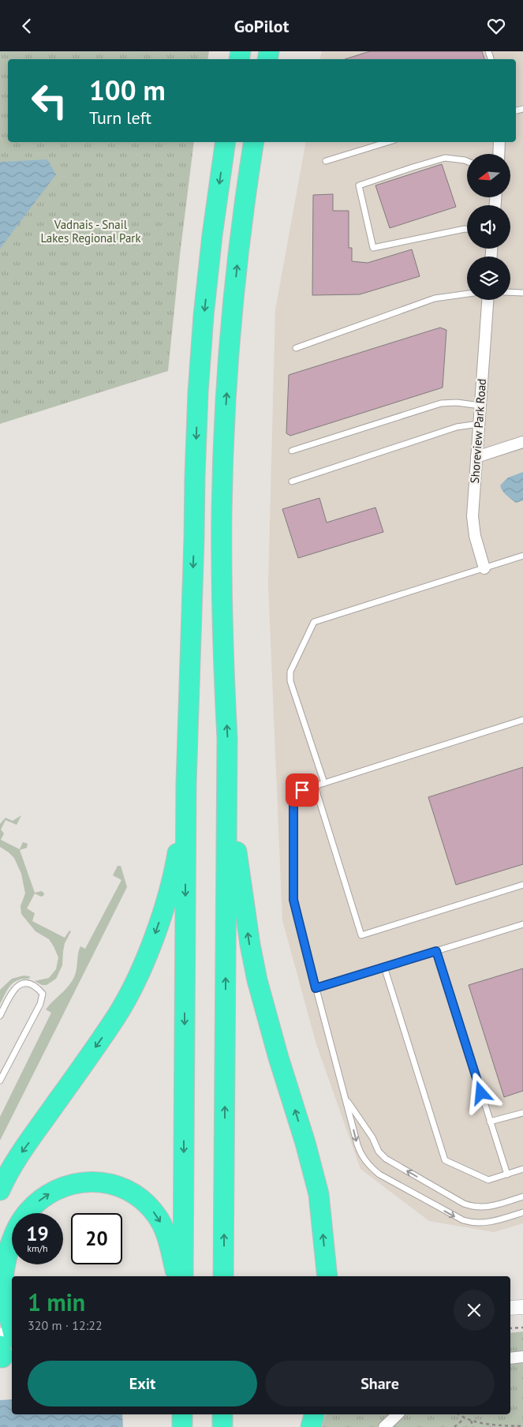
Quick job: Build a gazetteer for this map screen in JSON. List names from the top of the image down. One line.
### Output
{"streets":{"street":["Shoreview Park Road"]},"parks":["Vadnais - Snail Lakes Regional Park"],"north":"left","page":{"header":"GoPilot","turn":["100 m","Turn left"],"speed":"19 km/h","limit":"20","heading":["1 min","320 m · 12:22"],"buttons":["Exit","Share"]}}
